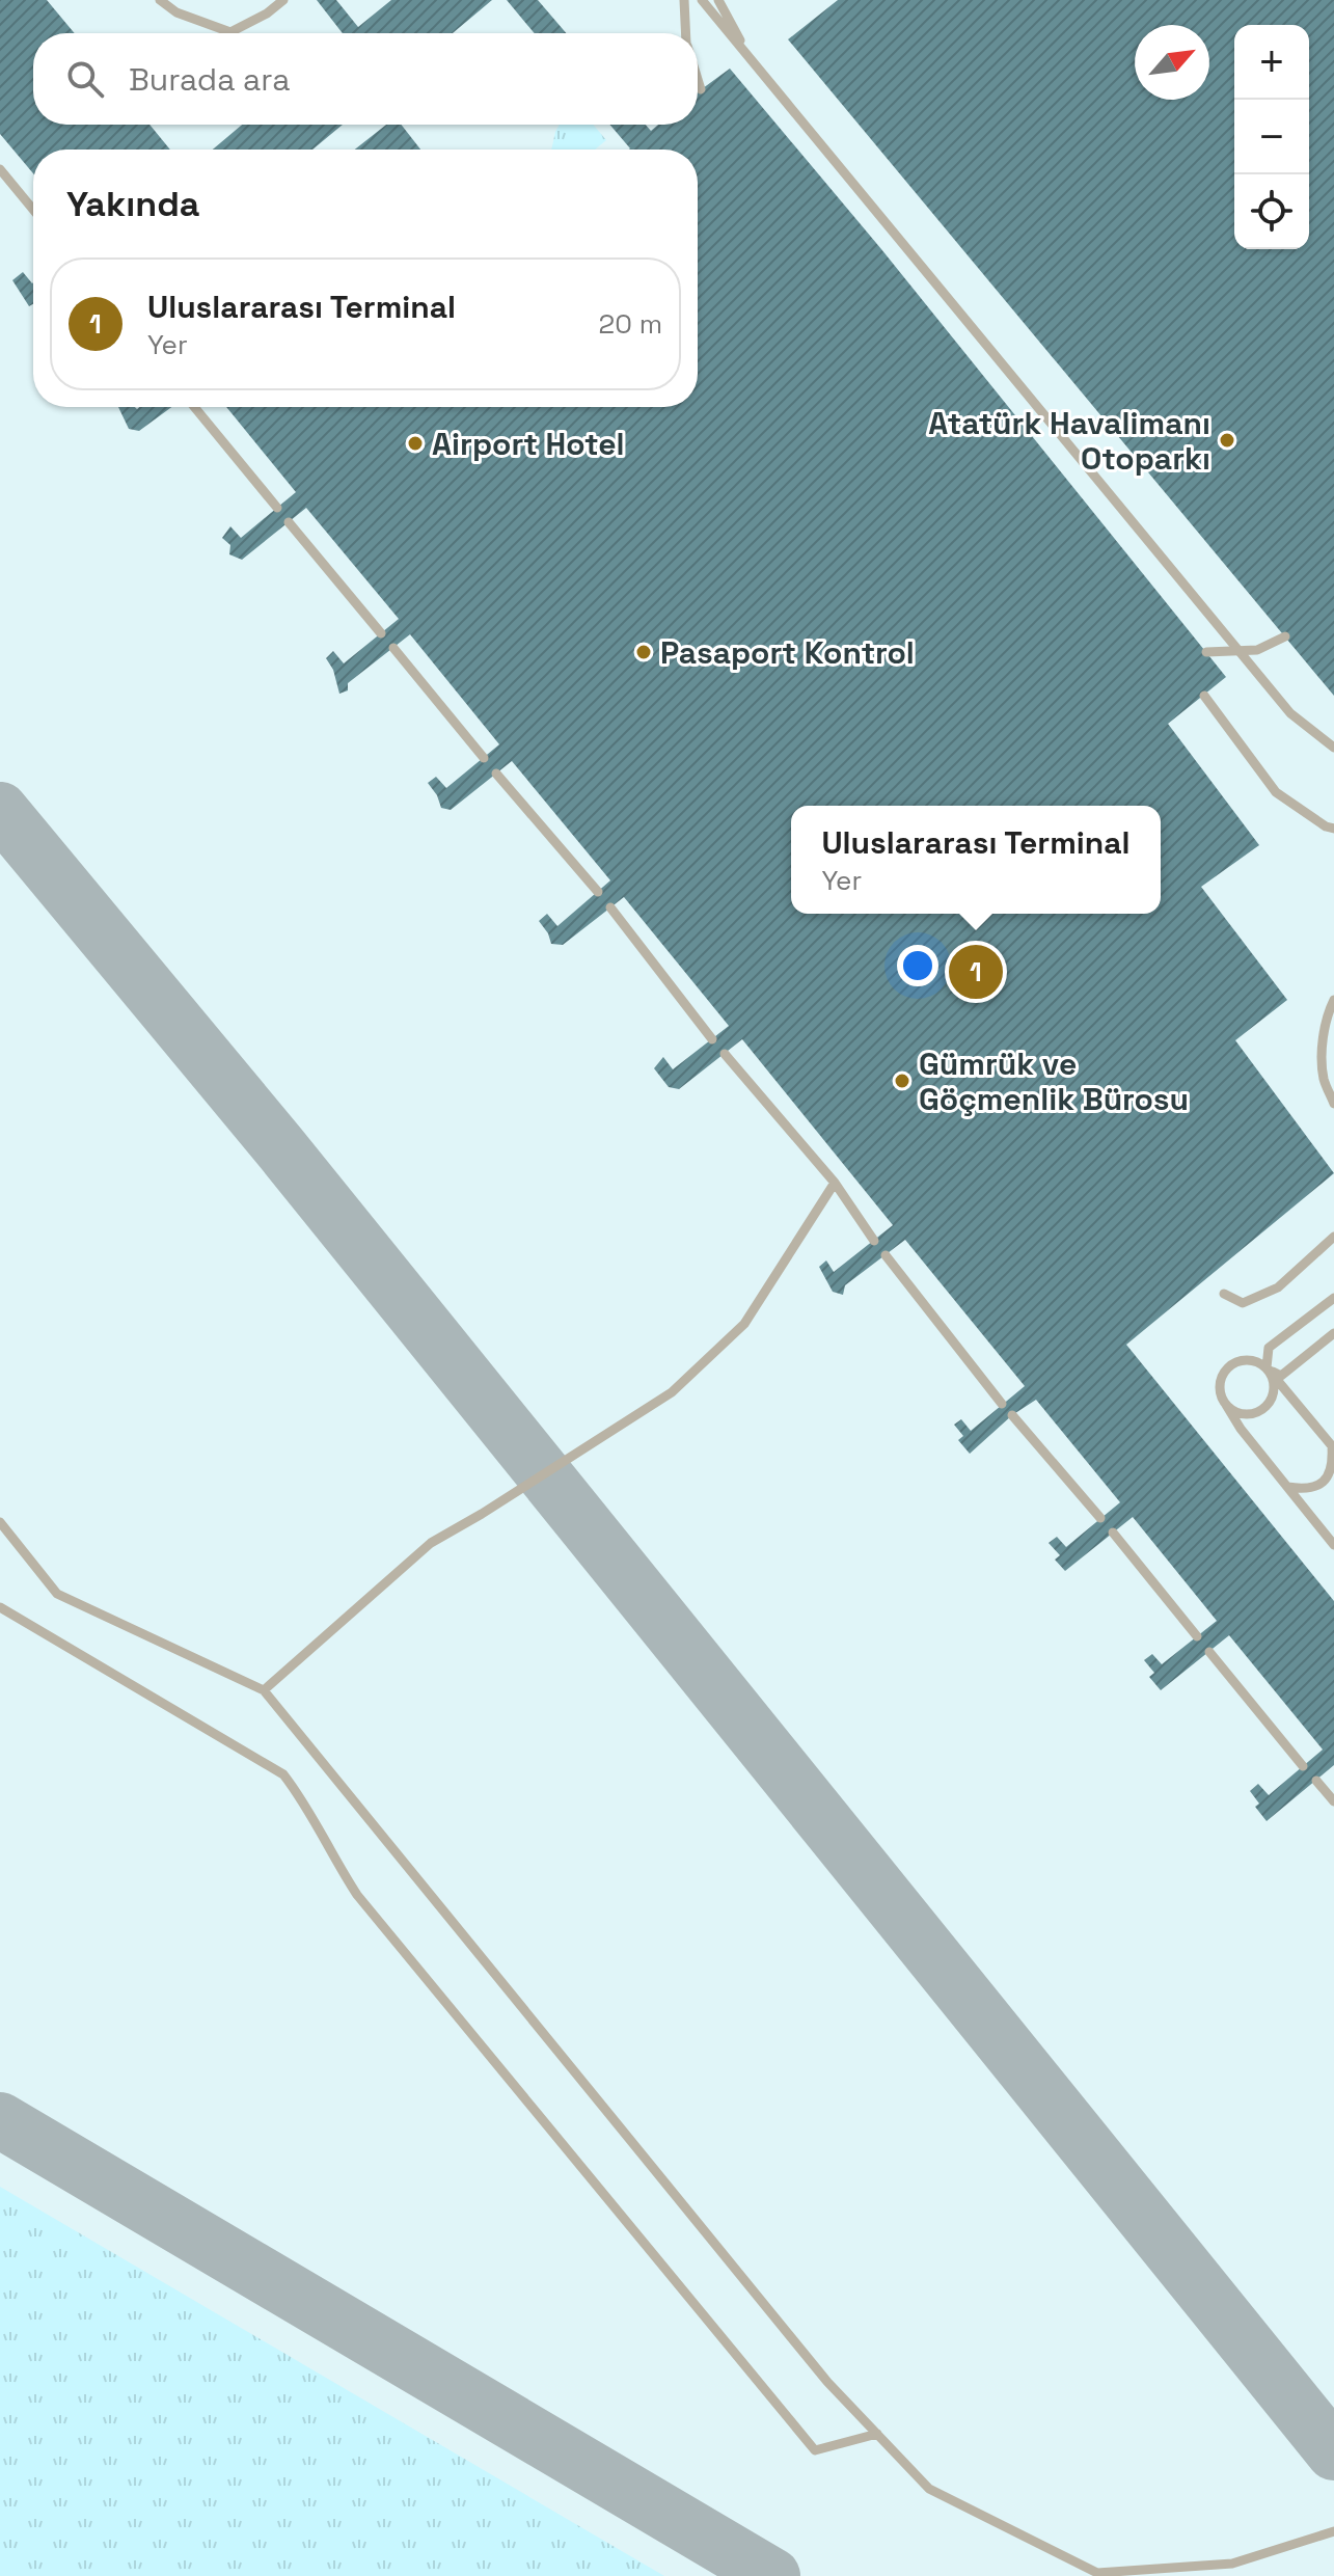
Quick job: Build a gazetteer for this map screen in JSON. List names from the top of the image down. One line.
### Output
{"places":["Atatürk Havalimanı Otoparkı","Airport Hotel","Pasaport Kontrol","Gümrük ve Göçmenlik Bürosu"],"north":"top right","page":{"map_buttons":["+","−"],"search":"Burada ara","heading":"Yakında","list":[{"mark":"1","name":"Uluslararası Terminal","note":"Yer","value":"20 m"}],"popup":["Uluslararası Terminal","Yer"],"pins":"1"}}
